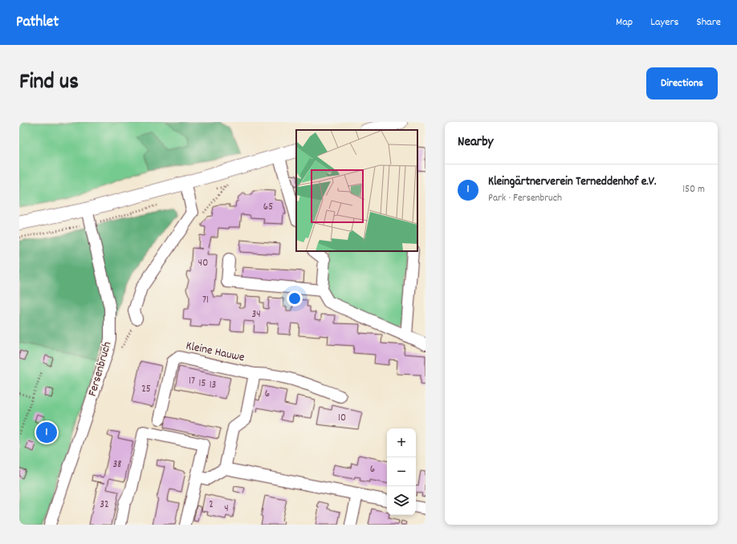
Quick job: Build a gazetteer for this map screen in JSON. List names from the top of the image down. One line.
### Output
{"streets":{"street":["Kleine Hauwe","Fersenbruch"]},"house_numbers":["65","40","71","34","17","15","13","25","6","10","38","6","32","2","4"],"page":{"header":"Pathlet","nav":["Map","Layers","Share"],"title":"Find us","buttons":"Directions","heading":"Nearby","list":[{"mark":"1","name":"Kleingärtnerverein Terneddenhof e.V.","note":"Park · Fersenbruch","value":"150 m"}],"pins":"1","map_buttons":["+","−"]}}
